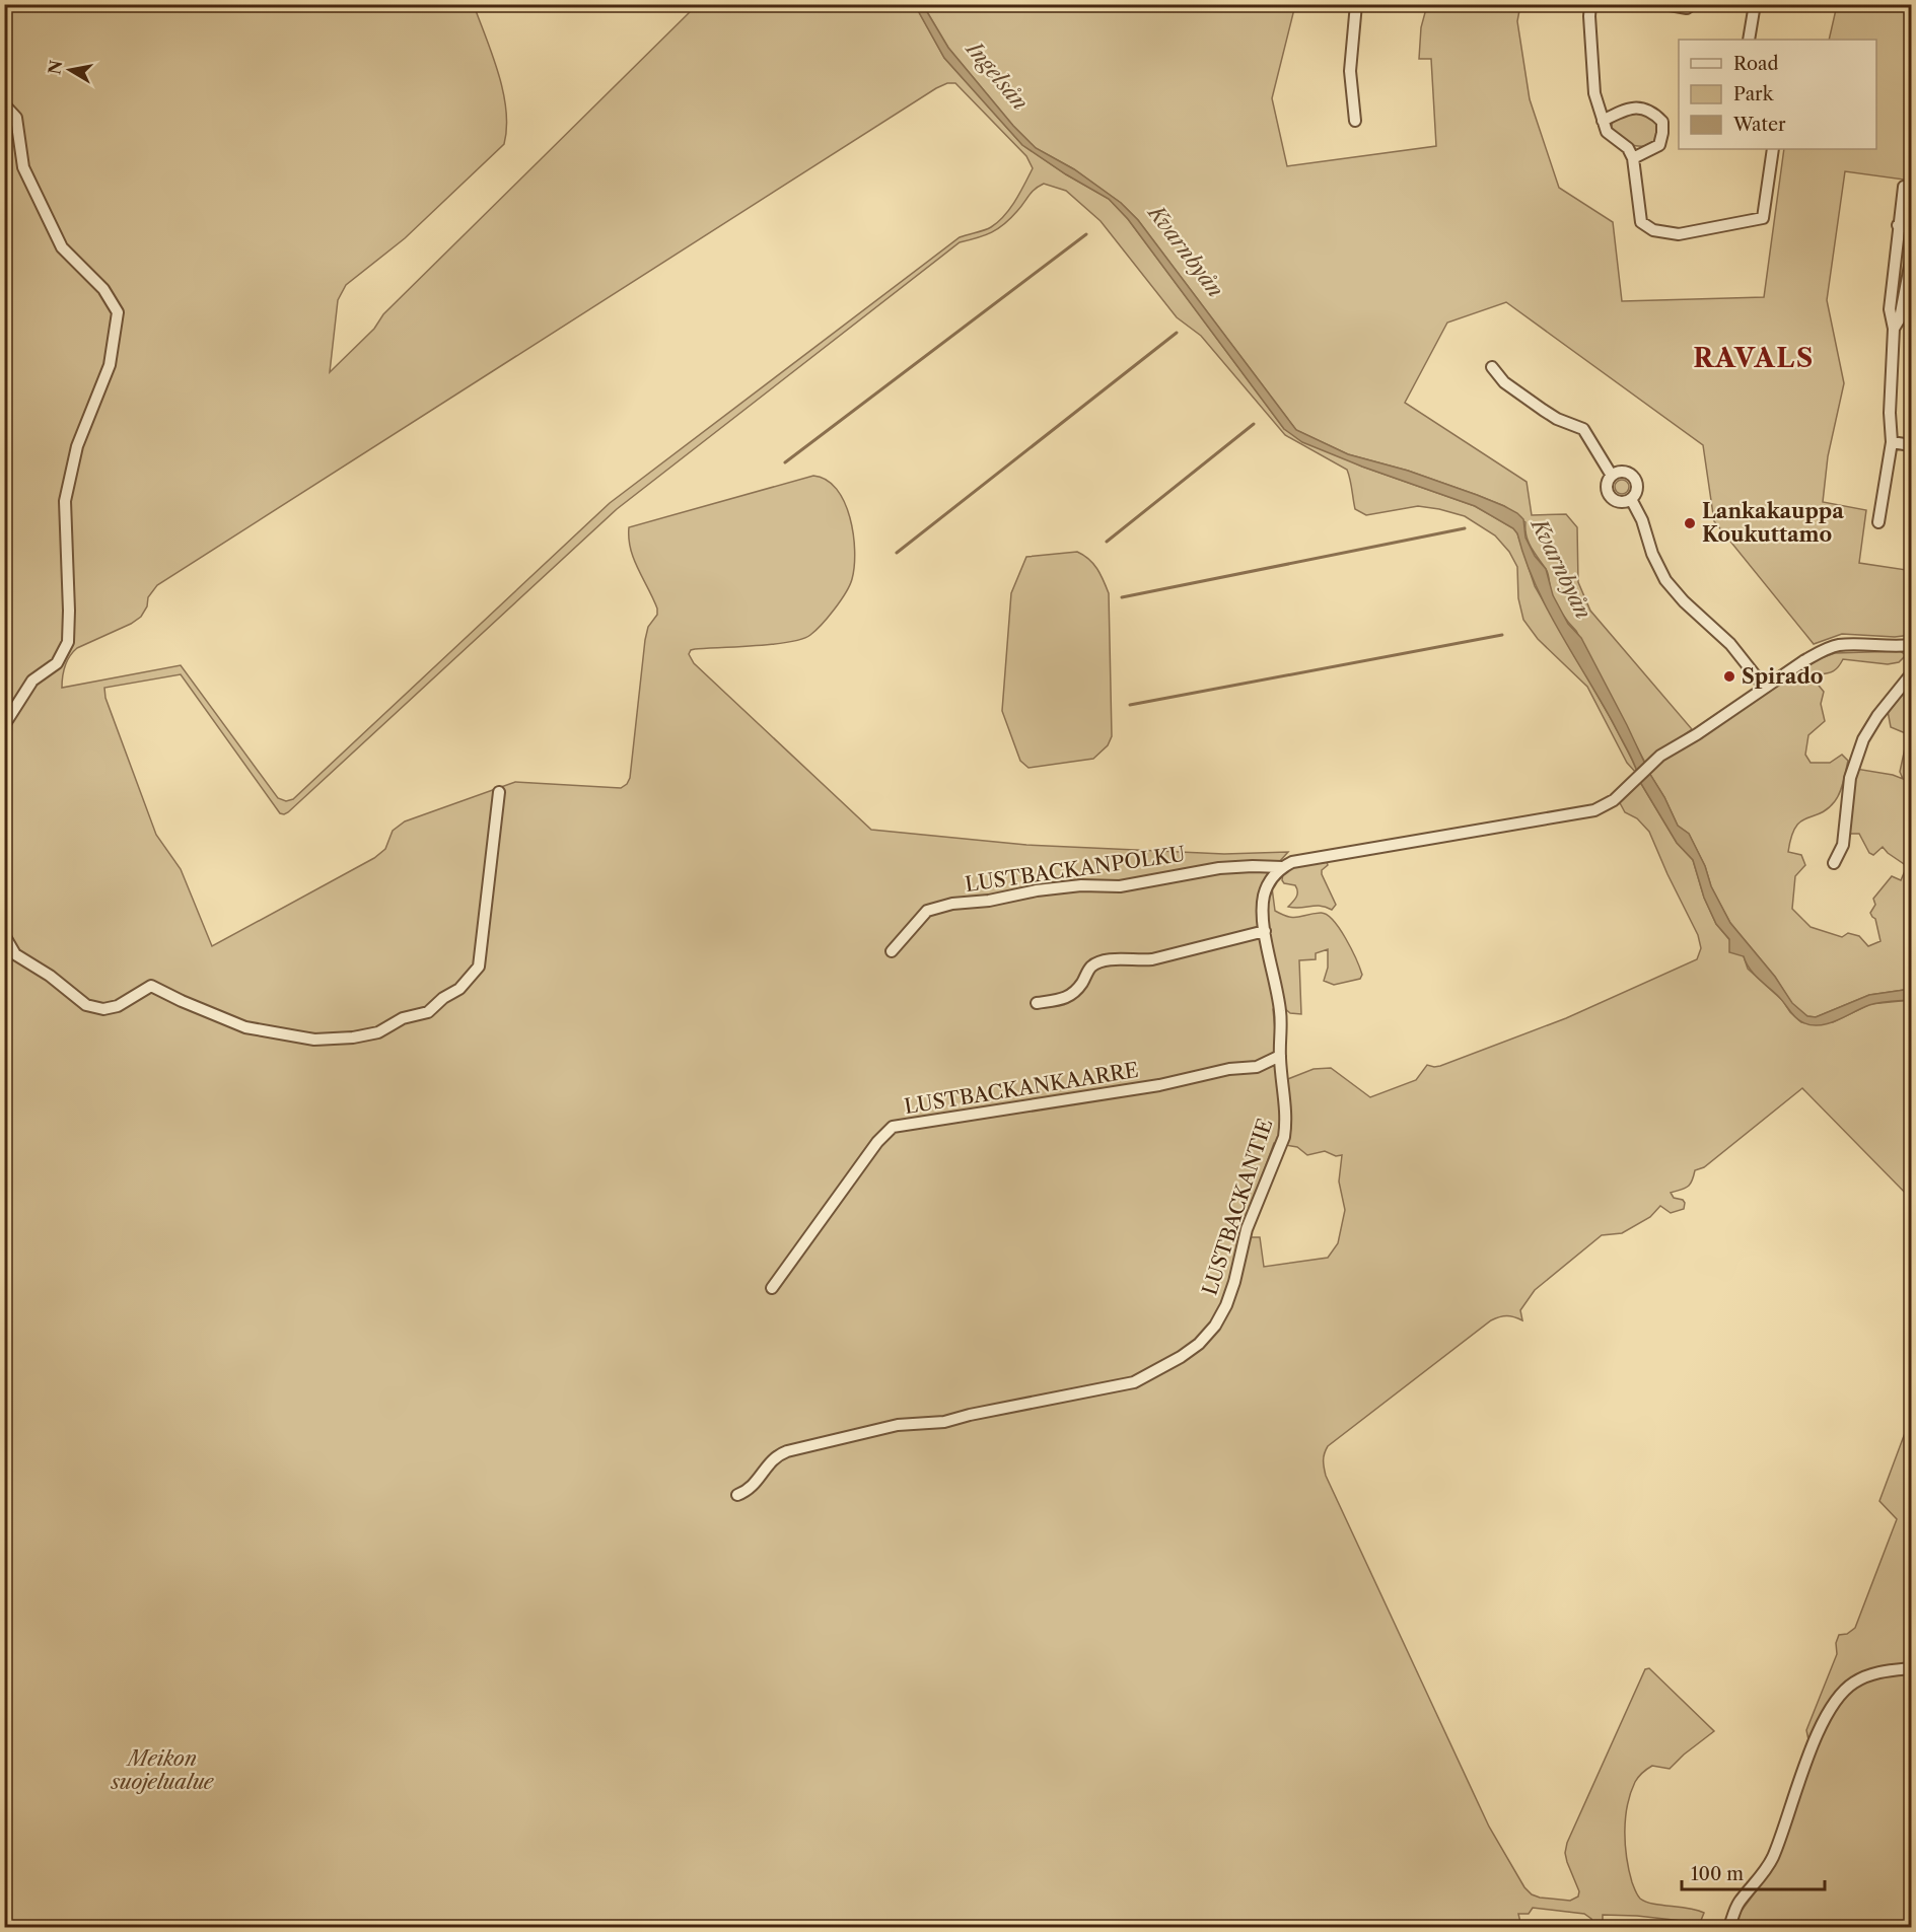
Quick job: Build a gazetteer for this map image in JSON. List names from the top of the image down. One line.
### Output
{"streets":{"street":["LUSTBACKANPOLKU","LUSTBACKANKAARRE","LUSTBACKANTIE"]},"crossings":[["LUSTBACKANPOLKU","LUSTBACKANTIE"],["LUSTBACKANKAARRE","LUSTBACKANTIE"]],"districts":["RAVALS"],"water":["Ingelsån","Kvarnbyån"],"parks":["Meikon suojelualue"],"places":["Lankakauppa Koukuttamo","Spirado"],"legend":["Road","Park","Water"],"scale_bar":"100 m","north":"left"}
